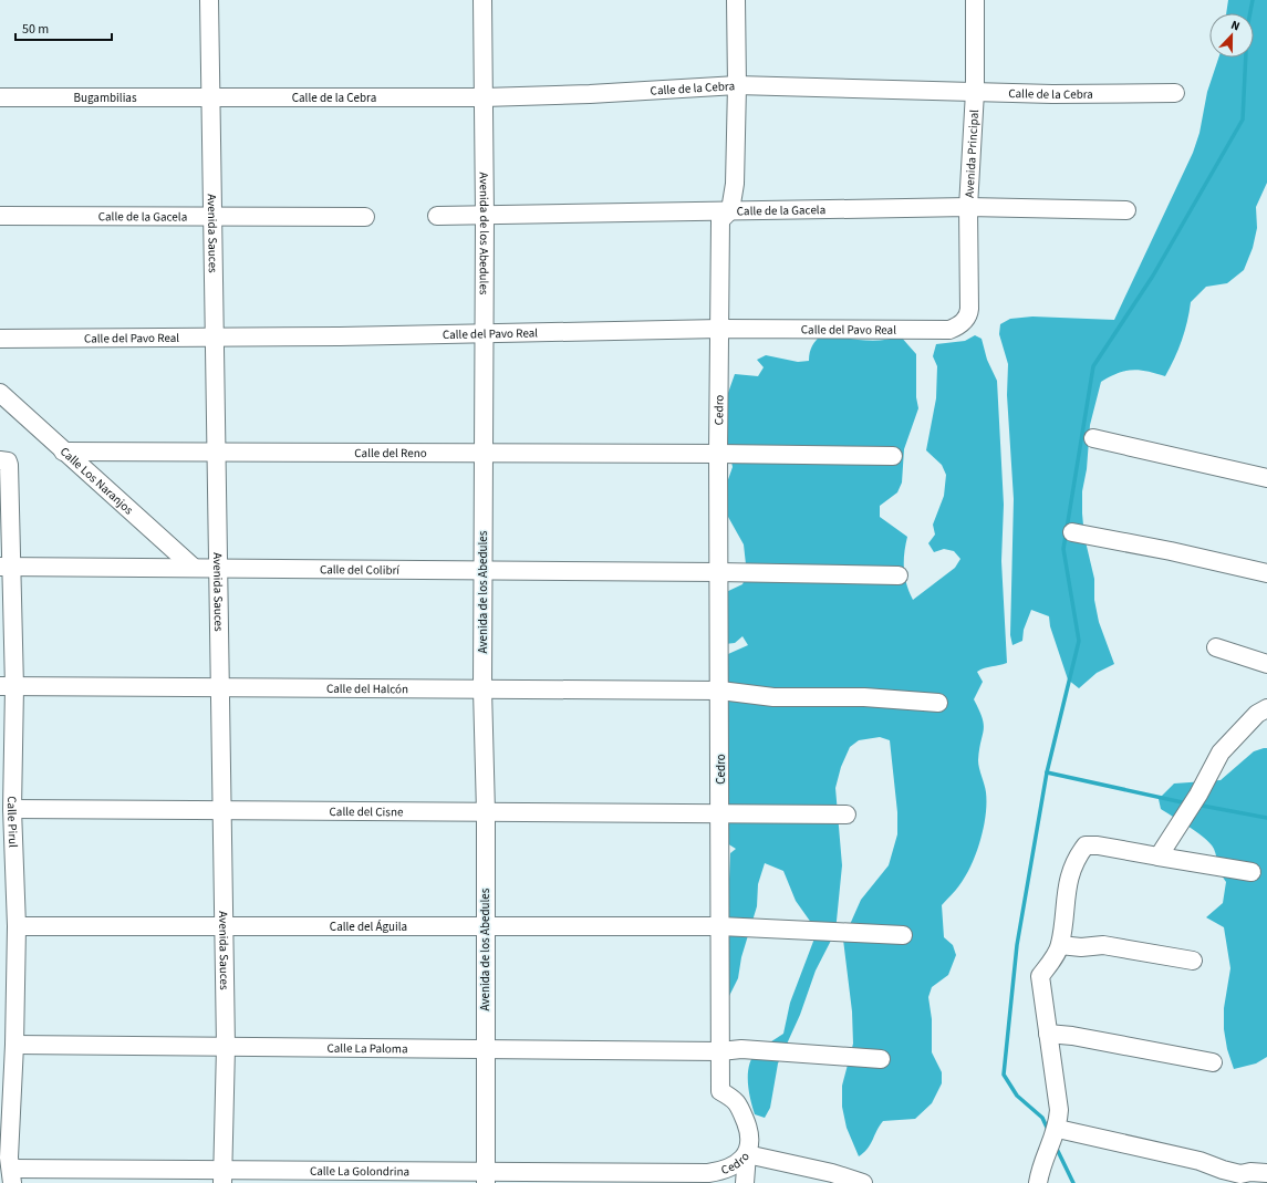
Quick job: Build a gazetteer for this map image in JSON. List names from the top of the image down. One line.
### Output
{"streets":{"street":["Calle de la Cebra","Bugambilias","Avenida Principal","Calle de la Gacela","Avenida Sauces","Avenida de los Abedules","Calle del Pavo Real","Cedro","Calle del Reno","Calle Los Naranjos","Calle del Colibrí","Calle del Halcón","Calle del Cisne","Calle Pirul","Calle del Águila","Calle La Paloma","Calle La Golondrina"]},"crossings":[["Calle de la Cebra","Bugambilias"],["Calle de la Cebra","Avenida Principal"],["Calle de la Cebra","Avenida Sauces"],["Calle de la Cebra","Avenida de los Abedules"],["Calle de la Cebra","Cedro"],["Bugambilias","Avenida Sauces"],["Avenida Principal","Calle de la Gacela"],["Avenida Principal","Calle del Pavo Real"],["Calle de la Gacela","Avenida Sauces"],["Calle de la Gacela","Avenida de los Abedules"],["Calle de la Gacela","Cedro"],["Avenida Sauces","Calle del Pavo Real"],["Avenida Sauces","Calle del Reno"],["Avenida Sauces","Calle del Colibrí"],["Avenida Sauces","Calle del Halcón"],["Avenida Sauces","Calle del Cisne"],["Avenida Sauces","Calle del Águila"],["Avenida Sauces","Calle La Paloma"],["Avenida Sauces","Calle La Golondrina"],["Avenida de los Abedules","Calle del Pavo Real"],["Avenida de los Abedules","Calle del Reno"],["Avenida de los Abedules","Calle del Colibrí"],["Avenida de los Abedules","Calle del Halcón"],["Avenida de los Abedules","Calle del Cisne"],["Avenida de los Abedules","Calle del Águila"],["Avenida de los Abedules","Calle La Paloma"],["Avenida de los Abedules","Calle La Golondrina"],["Calle del Pavo Real","Cedro"],["Cedro","Calle del Reno"],["Cedro","Calle del Colibrí"],["Cedro","Calle del Halcón"],["Cedro","Calle del Cisne"],["Cedro","Calle del Águila"],["Cedro","Calle La Paloma"],["Cedro","Calle La Golondrina"],["Calle del Reno","Calle Los Naranjos"],["Calle Los Naranjos","Calle del Colibrí"],["Calle del Colibrí","Calle Pirul"],["Calle del Halcón","Calle Pirul"],["Calle del Cisne","Calle Pirul"],["Calle Pirul","Calle del Águila"],["Calle Pirul","Calle La Paloma"],["Calle Pirul","Calle La Golondrina"]],"scale_bar":"50 m","north":"top"}
